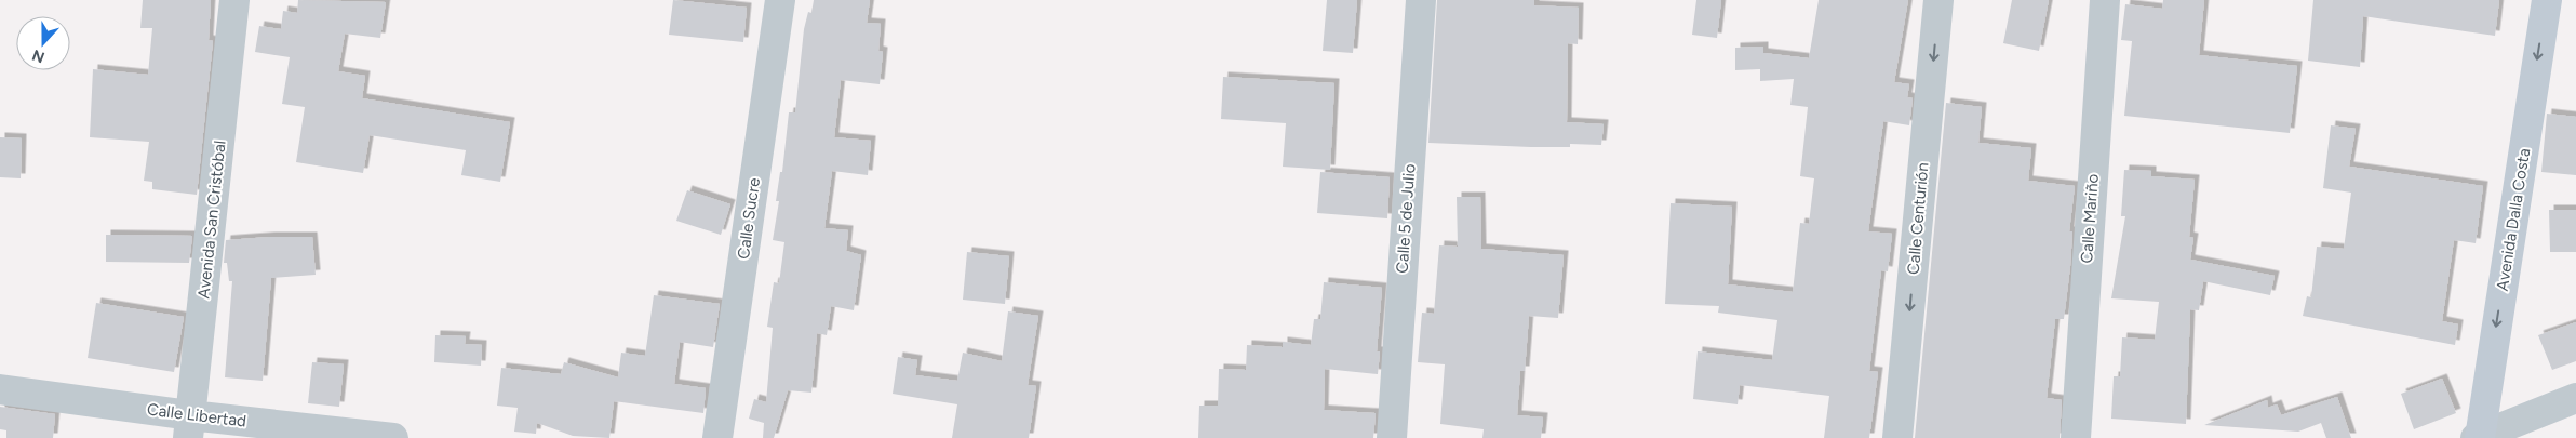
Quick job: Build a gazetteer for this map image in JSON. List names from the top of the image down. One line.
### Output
{"streets":{"main road":["Avenida Dalla Costa"],"street":["Calle Sucre","Calle 5 de Julio","Calle Centurión","Calle Mariño","Avenida San Cristóbal","Calle Libertad"]},"crossings":[["Avenida San Cristóbal","Calle Libertad"]],"one_way":["Calle Centurión","Avenida Dalla Costa"],"north":"bottom"}
